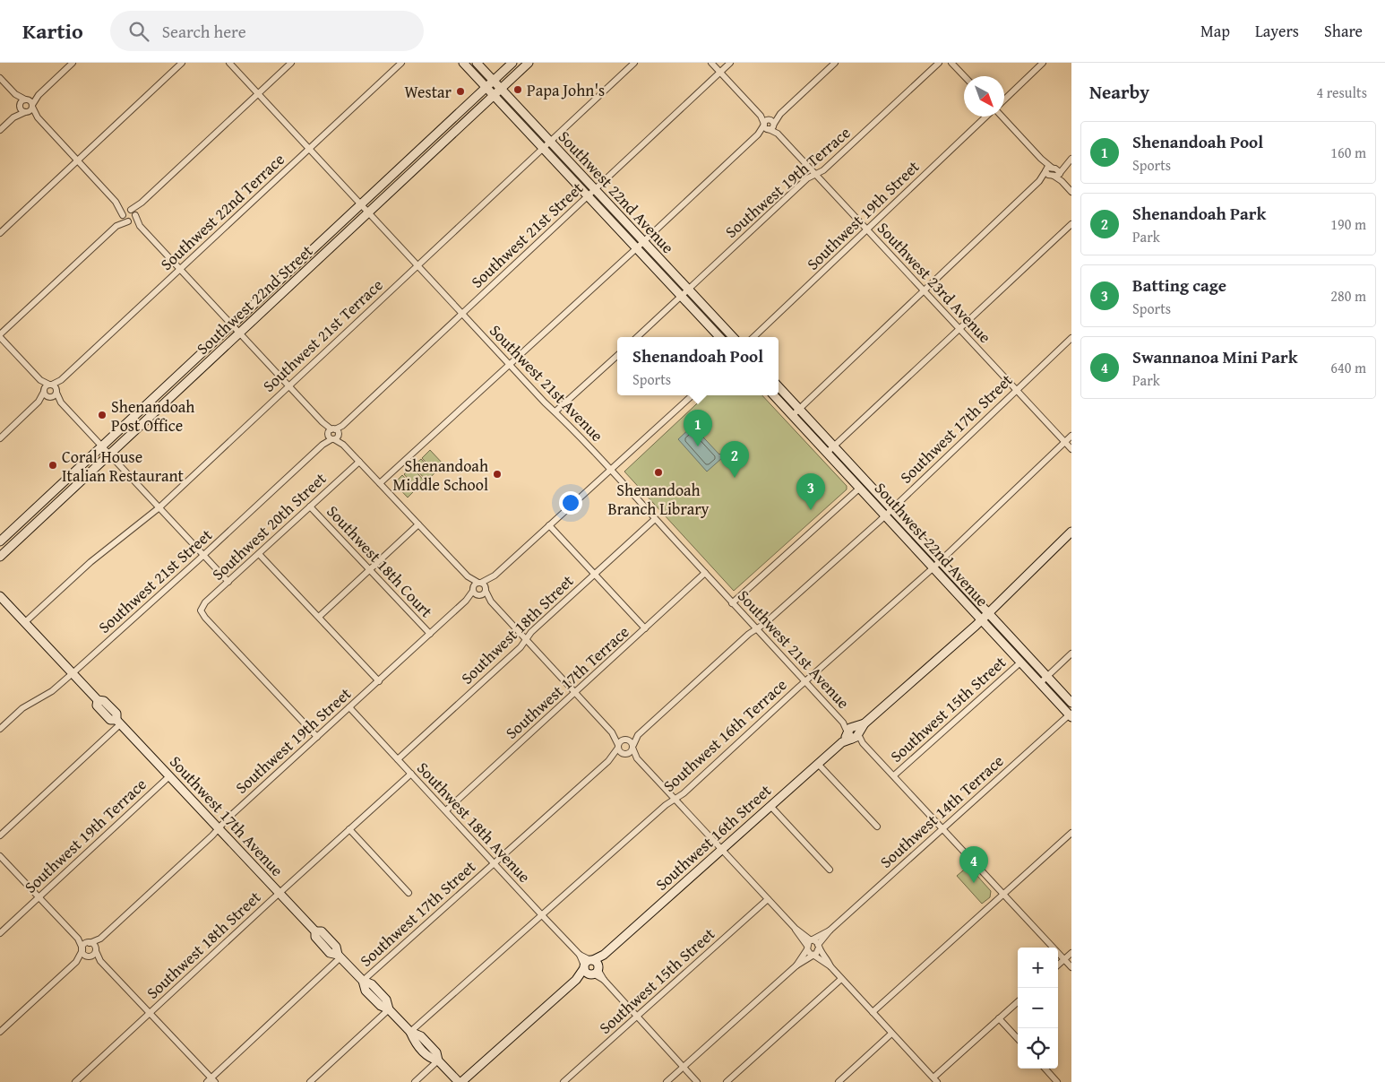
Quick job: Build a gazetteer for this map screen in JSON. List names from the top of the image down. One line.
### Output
{"streets":{"main road":["Southwest 22nd Avenue","Southwest 22nd Street","Southwest 17th Avenue","Southwest 16th Street"],"street":["Southwest 19th Terrace","Southwest 22nd Terrace","Southwest 19th Street","Southwest 21st Street","Southwest 23rd Avenue","Southwest 21st Terrace","Southwest 21st Avenue","Southwest 17th Street","Southwest 20th Street","Southwest 18th Court","Southwest 18th Street","Southwest 17th Terrace","Southwest 15th Street","Southwest 16th Terrace","Southwest 14th Terrace","Southwest 18th Avenue"]},"crossings":[["Southwest 19th Terrace","Southwest 22nd Avenue"],["Southwest 19th Terrace","Southwest 23rd Avenue"],["Southwest 19th Terrace","Southwest 17th Avenue"],["Southwest 22nd Avenue","Southwest 21st Street"],["Southwest 22nd Avenue","Southwest 22nd Street"],["Southwest 22nd Avenue","Southwest 21st Terrace"],["Southwest 22nd Avenue","Southwest 17th Street"],["Southwest 22nd Avenue","Southwest 15th Street"],["Southwest 22nd Avenue","Southwest 16th Terrace"],["Southwest 22nd Avenue","Southwest 14th Terrace"],["Southwest 22nd Avenue","Southwest 16th Street"],["Southwest 22nd Terrace","Southwest 21st Avenue"],["Southwest 19th Street","Southwest 23rd Avenue"],["Southwest 19th Street","Southwest 20th Street"],["Southwest 19th Street","Southwest 18th Court"],["Southwest 19th Street","Southwest 17th Avenue"],["Southwest 19th Street","Southwest 18th Avenue"],["Southwest 21st Street","Southwest 23rd Avenue"],["Southwest 21st Street","Southwest 21st Avenue"],["Southwest 21st Street","Southwest 17th Avenue"],["Southwest 23rd Avenue","Southwest 17th Street"],["Southwest 23rd Avenue","Southwest 16th Terrace"],["Southwest 22nd Street","Southwest 21st Avenue"],["Southwest 21st Terrace","Southwest 21st Avenue"],["Southwest 21st Terrace","Southwest 17th Avenue"],["Southwest 21st Avenue","Southwest 17th Street"],["Southwest 21st Avenue","Southwest 18th Street"],["Southwest 21st Avenue","Southwest 17th Terrace"],["Southwest 21st Avenue","Southwest 15th Street"],["Southwest 21st Avenue","Southwest 16th Terrace"],["Southwest 21st Avenue","Southwest 14th Terrace"],["Southwest 21st Avenue","Southwest 16th Street"],["Southwest 17th Street","Southwest 17th Avenue"],["Southwest 17th Street","Southwest 18th Avenue"],["Southwest 20th Street","Southwest 18th Court"],["Southwest 18th Street","Southwest 17th Avenue"],["Southwest 18th Street","Southwest 18th Avenue"],["Southwest 17th Terrace","Southwest 18th Avenue"],["Southwest 16th Terrace","Southwest 17th Avenue"],["Southwest 16th Terrace","Southwest 18th Avenue"],["Southwest 17th Avenue","Southwest 16th Street"],["Southwest 18th Avenue","Southwest 16th Street"]],"places":["Papa John's","Westar","Shenandoah Post Office","Coral House Italian Restaurant","Shenandoah Branch Library","Shenandoah Middle School"],"north":"bottom right","page":{"header":"Kartio","search":"Search here","nav":["Map","Layers","Share"],"heading":["Nearby","4 results"],"list":[{"mark":"1","name":"Shenandoah Pool","note":"Sports","value":"160 m"},{"mark":"2","name":"Shenandoah Park","note":"Park","value":"190 m"},{"mark":"3","name":"Batting cage","note":"Sports","value":"280 m"},{"mark":"4","name":"Swannanoa Mini Park","note":"Park","value":"640 m"}],"popup":["Shenandoah Pool","Sports"],"pins":["1","2","3","4"],"map_buttons":["+","−"]}}
